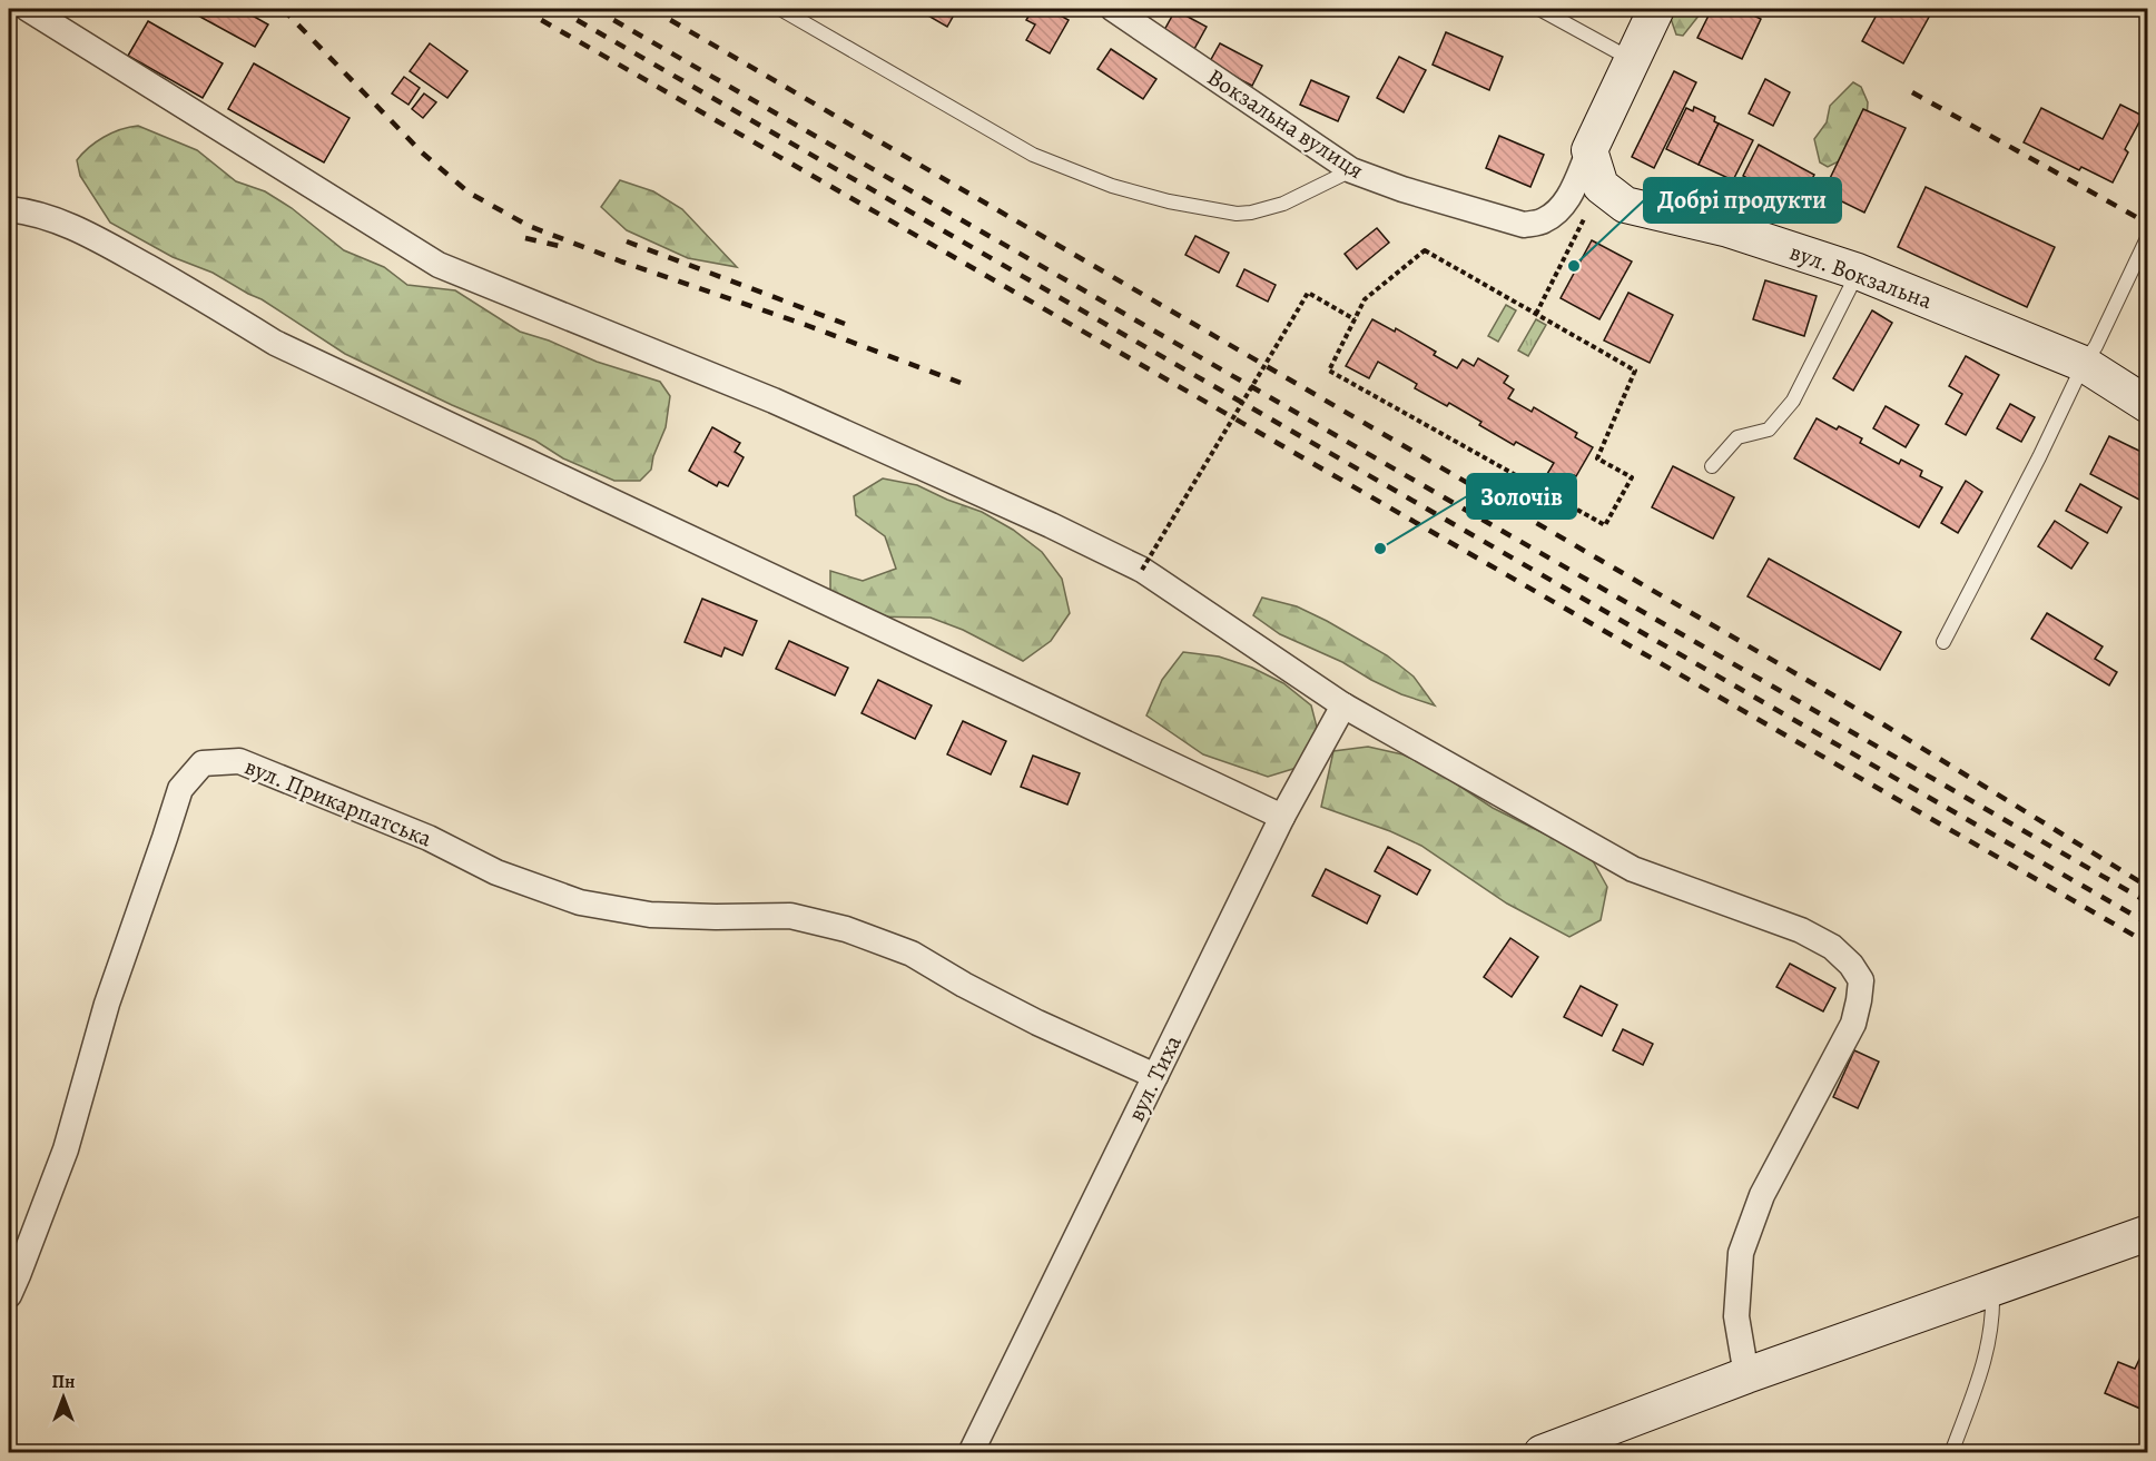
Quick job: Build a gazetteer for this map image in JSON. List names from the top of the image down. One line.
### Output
{"streets":{"street":["Вокзальна вулиця","вул. Вокзальна","вул. Прикарпатська","вул. Тиха"]},"crossings":[["вул. Прикарпатська","вул. Тиха"]],"places":["Добрі продукти","Золочів"],"north":"top"}
